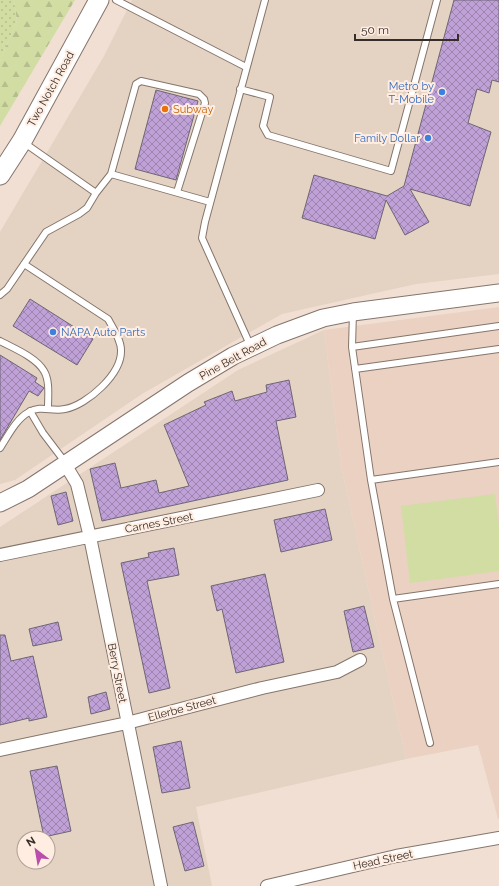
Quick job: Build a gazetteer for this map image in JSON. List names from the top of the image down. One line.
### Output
{"streets":{"main road":["Two Notch Road"],"street":["Pine Belt Road","Carnes Street","Berry Street","Ellerbe Street","Head Street"]},"crossings":[["Pine Belt Road","Berry Street"],["Carnes Street","Berry Street"],["Berry Street","Ellerbe Street"]],"places":["Metro by T-Mobile","Subway","Family Dollar","NAPA Auto Parts"],"scale_bar":"50 m","north":"top left"}
